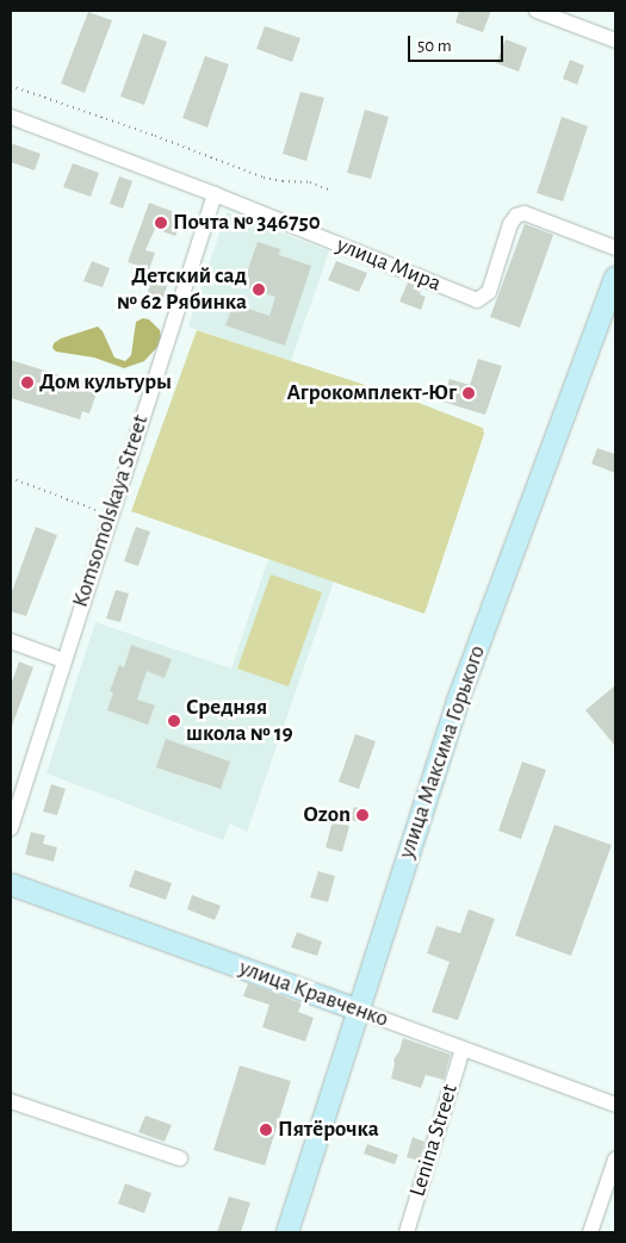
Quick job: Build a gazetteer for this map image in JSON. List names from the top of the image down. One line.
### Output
{"streets":{"main road":["улица Максима Горького","улица Кравченко"],"street":["улица Мира","Komsomolskaya Street","Lenina Street"]},"crossings":[["улица Мира","Komsomolskaya Street"],["улица Максима Горького","улица Кравченко"],["улица Кравченко","Lenina Street"]],"places":["Почта № 346750","Детский сад № 62 Рябинка","Дом культуры","Агрокомплект-Юг","Средняя школа № 19","Ozon","Пятёрочка"],"scale_bar":"50 m"}
